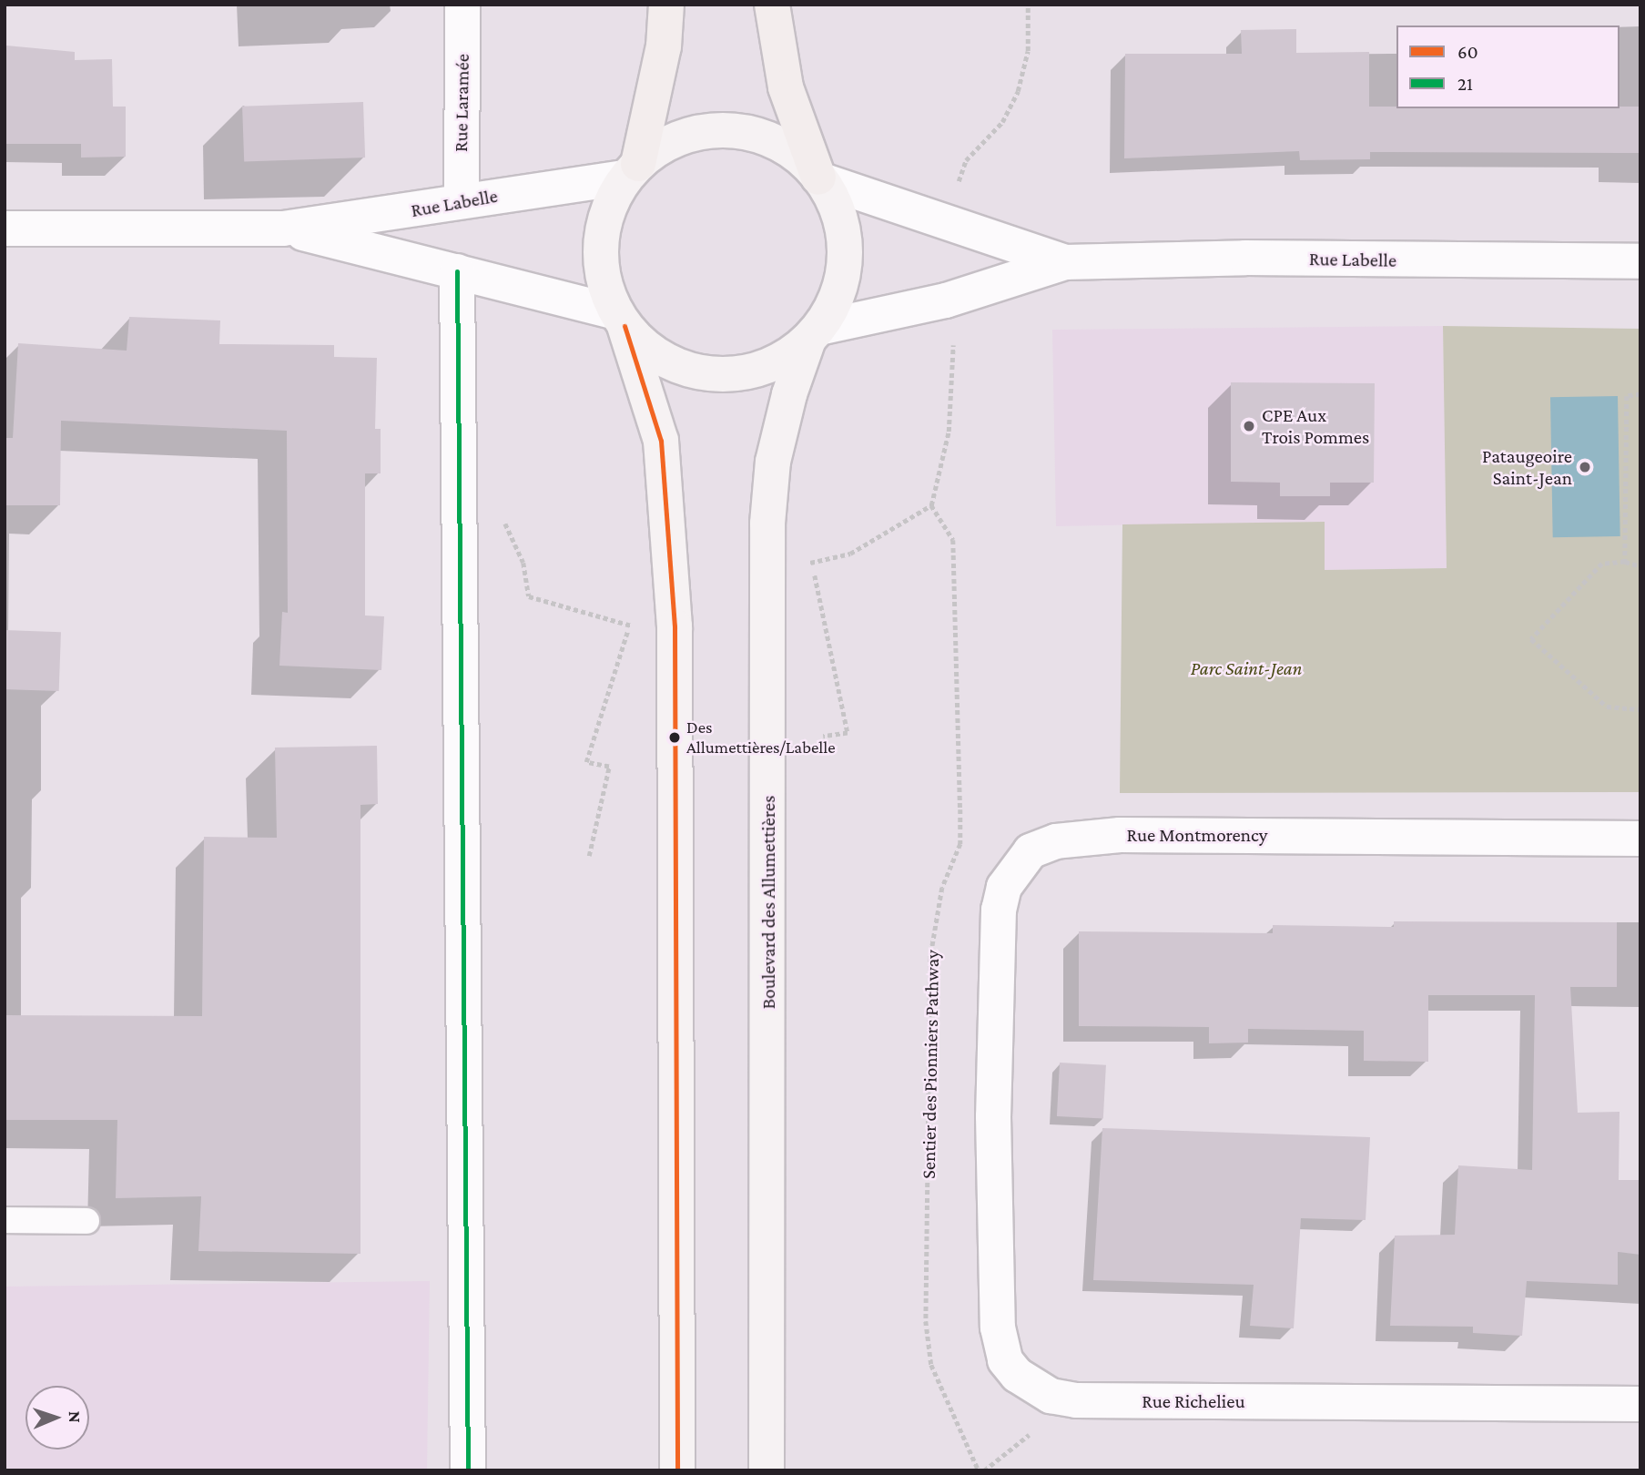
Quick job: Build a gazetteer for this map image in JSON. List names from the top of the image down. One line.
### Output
{"streets":{"main road":["Boulevard des Allumettières"],"street":["Rue Laramée","Rue Labelle","Rue Montmorency","Rue Richelieu"],"path":["Sentier des Pionniers Pathway"]},"crossings":[["Rue Laramée","Rue Labelle"],["Rue Labelle","Boulevard des Allumettières"],["Rue Montmorency","Rue Richelieu"]],"parks":["Parc Saint-Jean"],"places":["CPE Aux Trois Pommes","Pataugeoire Saint-Jean","Des Allumettières/Labelle"],"lines":["transit line 21","transit line 60"],"legend":["60","21"],"north":"right"}
